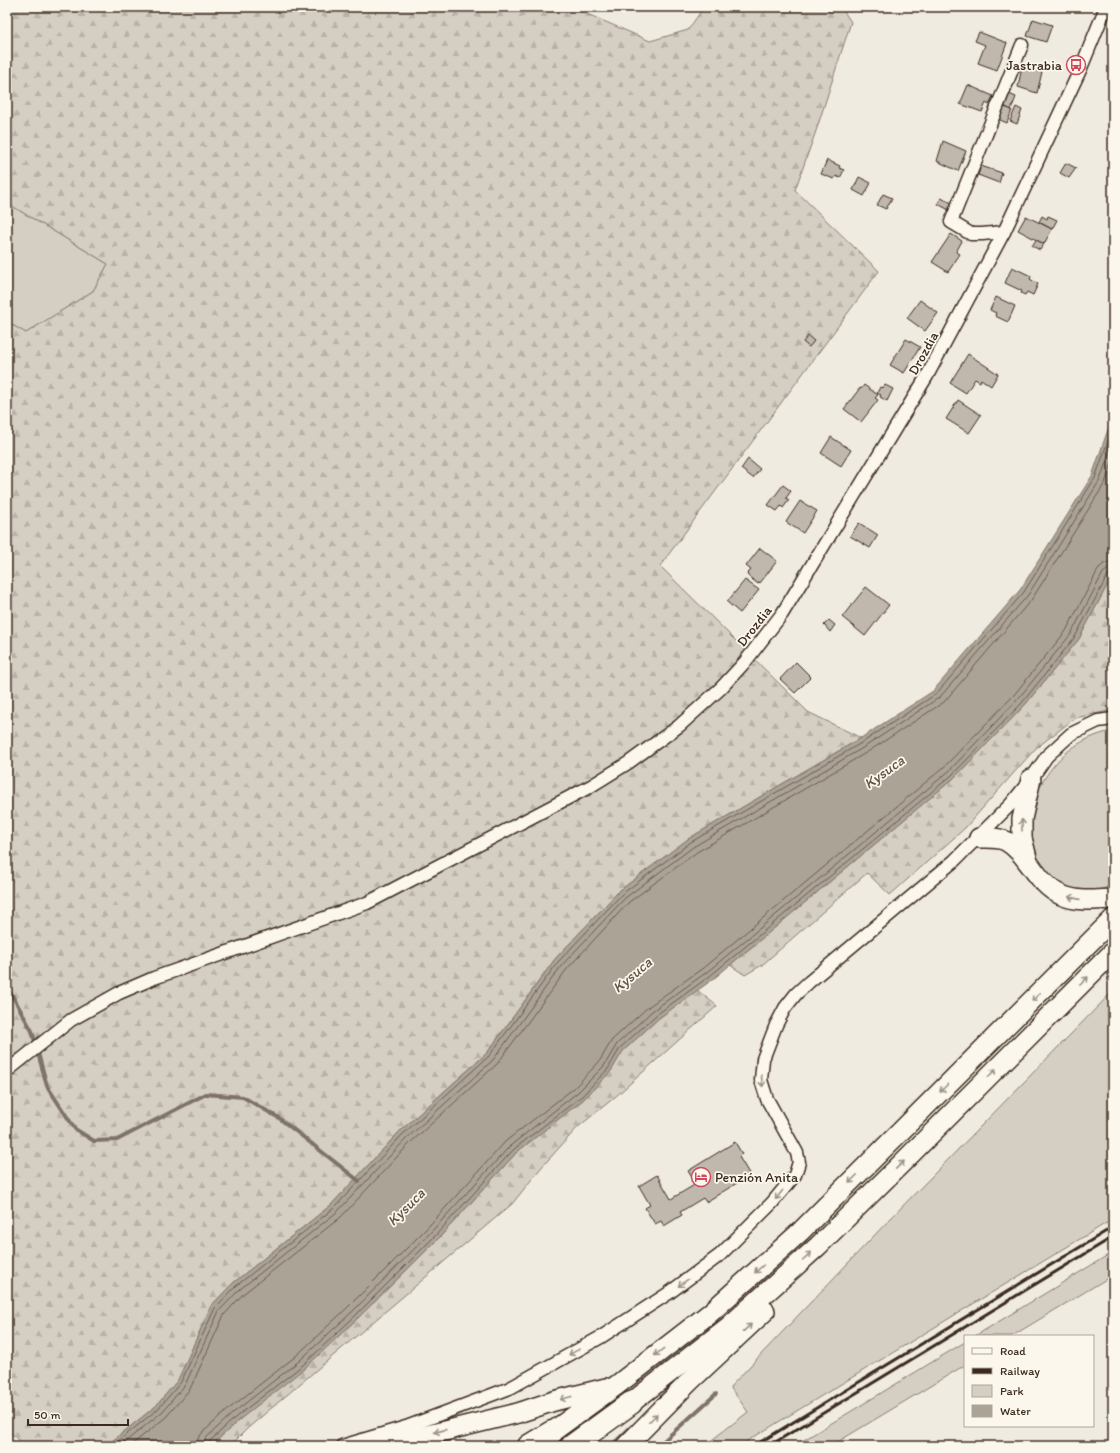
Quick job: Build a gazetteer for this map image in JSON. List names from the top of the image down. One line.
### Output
{"streets":{"street":["Drozdia"]},"water":["Kysuca"],"places":{"bus stop":["Jastrabia"],"hotel":["Penzión Anita"]},"legend":["Road","Railway","Park","Water"],"scale_bar":"50 m"}
